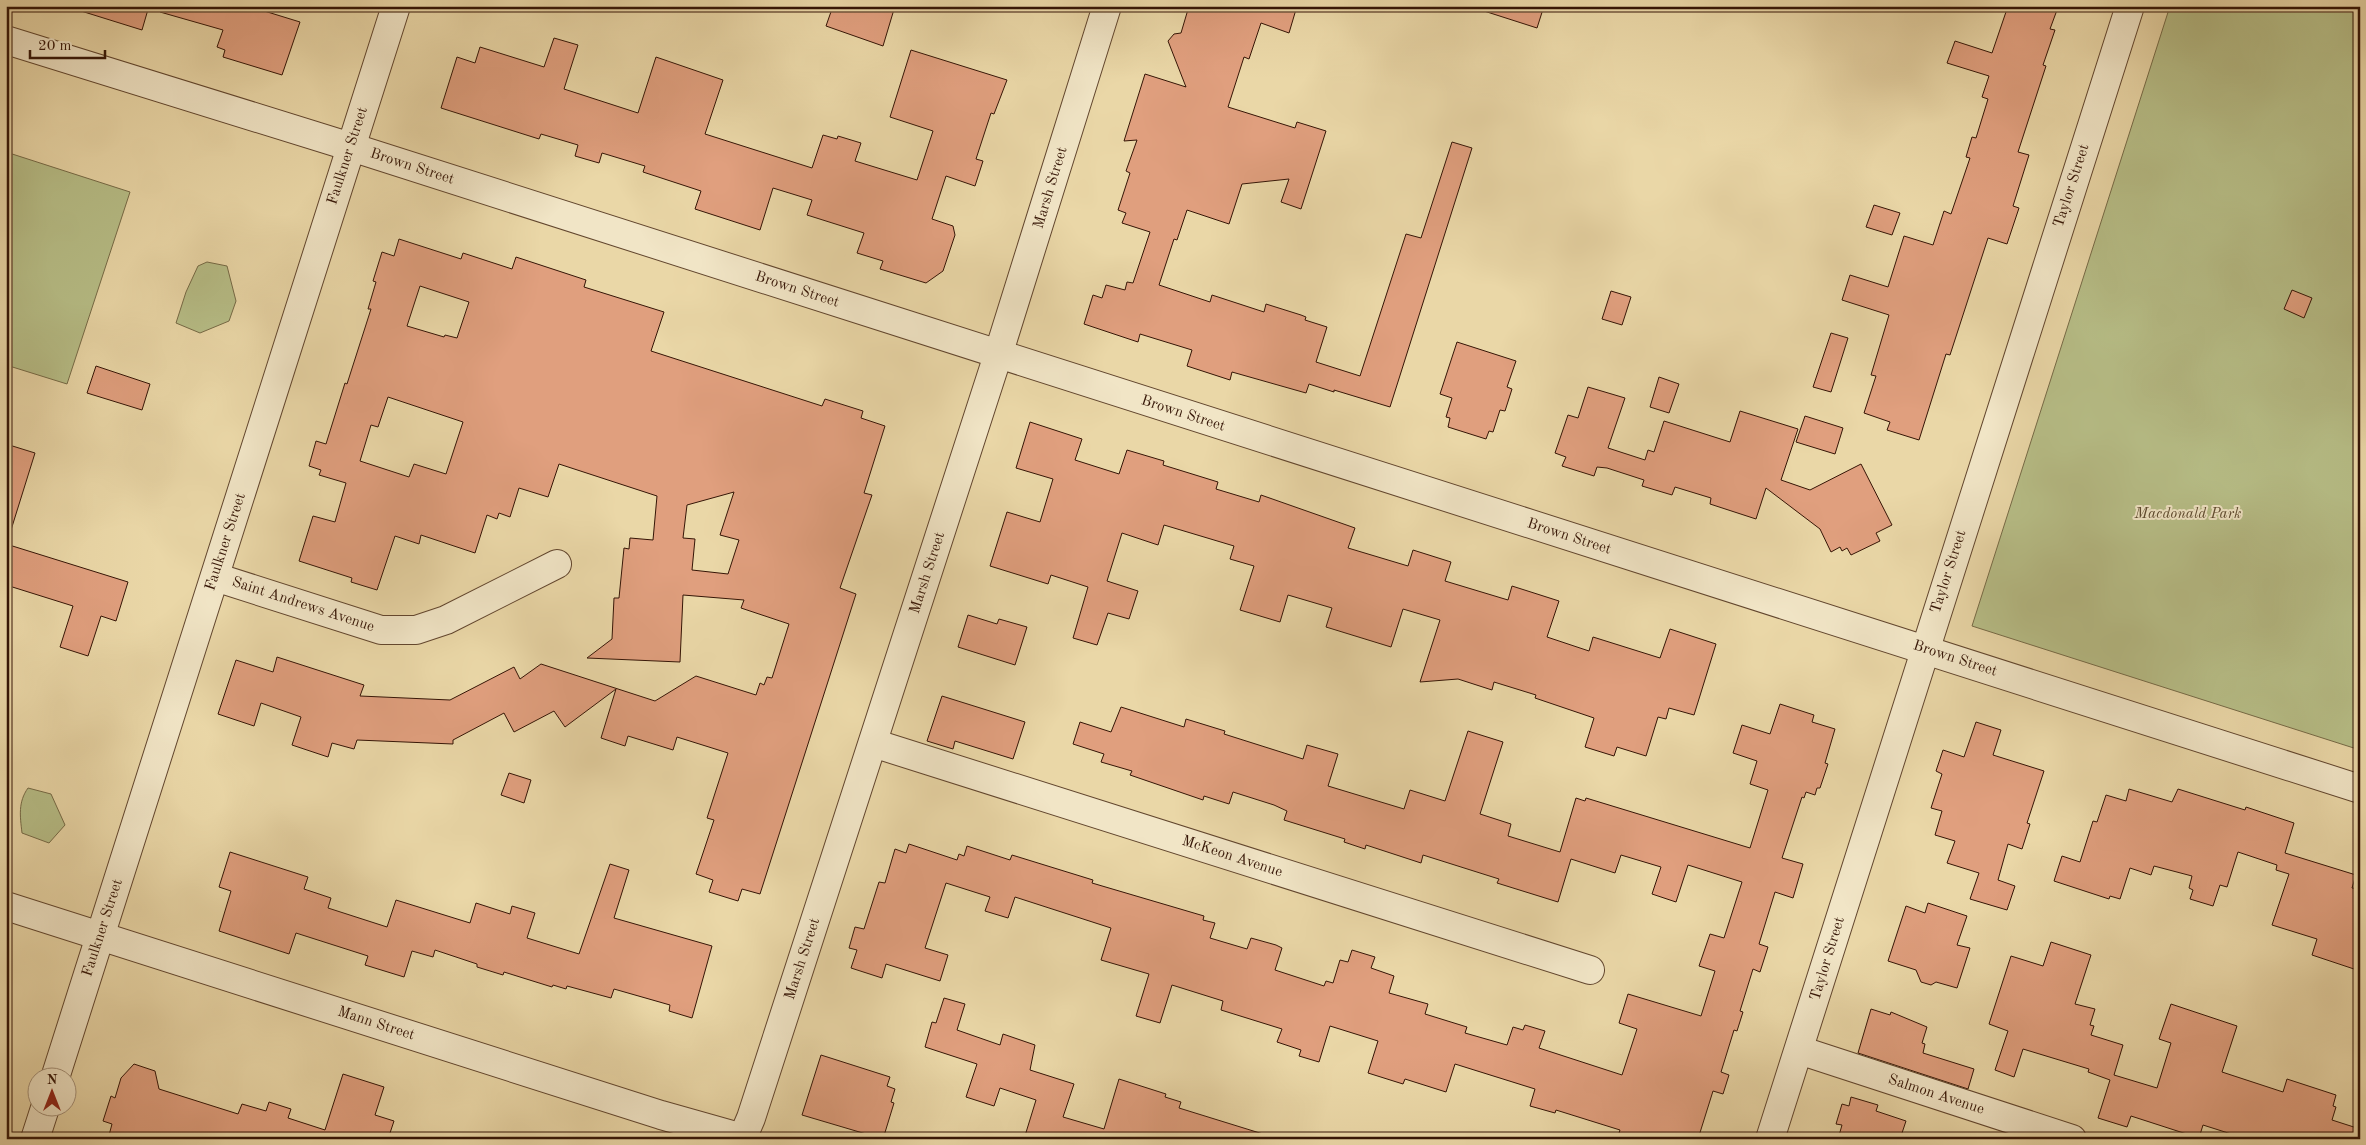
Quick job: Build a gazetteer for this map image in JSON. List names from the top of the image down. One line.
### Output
{"streets":{"street":["Faulkner Street","Brown Street","Taylor Street","Marsh Street","Saint Andrews Avenue","McKeon Avenue","Mann Street","Salmon Avenue"]},"crossings":[["Faulkner Street","Brown Street"],["Faulkner Street","Saint Andrews Avenue"],["Faulkner Street","Mann Street"],["Brown Street","Taylor Street"],["Brown Street","Marsh Street"],["Taylor Street","Salmon Avenue"],["Marsh Street","McKeon Avenue"],["Marsh Street","Mann Street"]],"parks":["Macdonald Park"],"scale_bar":"20 m","north":"top"}
